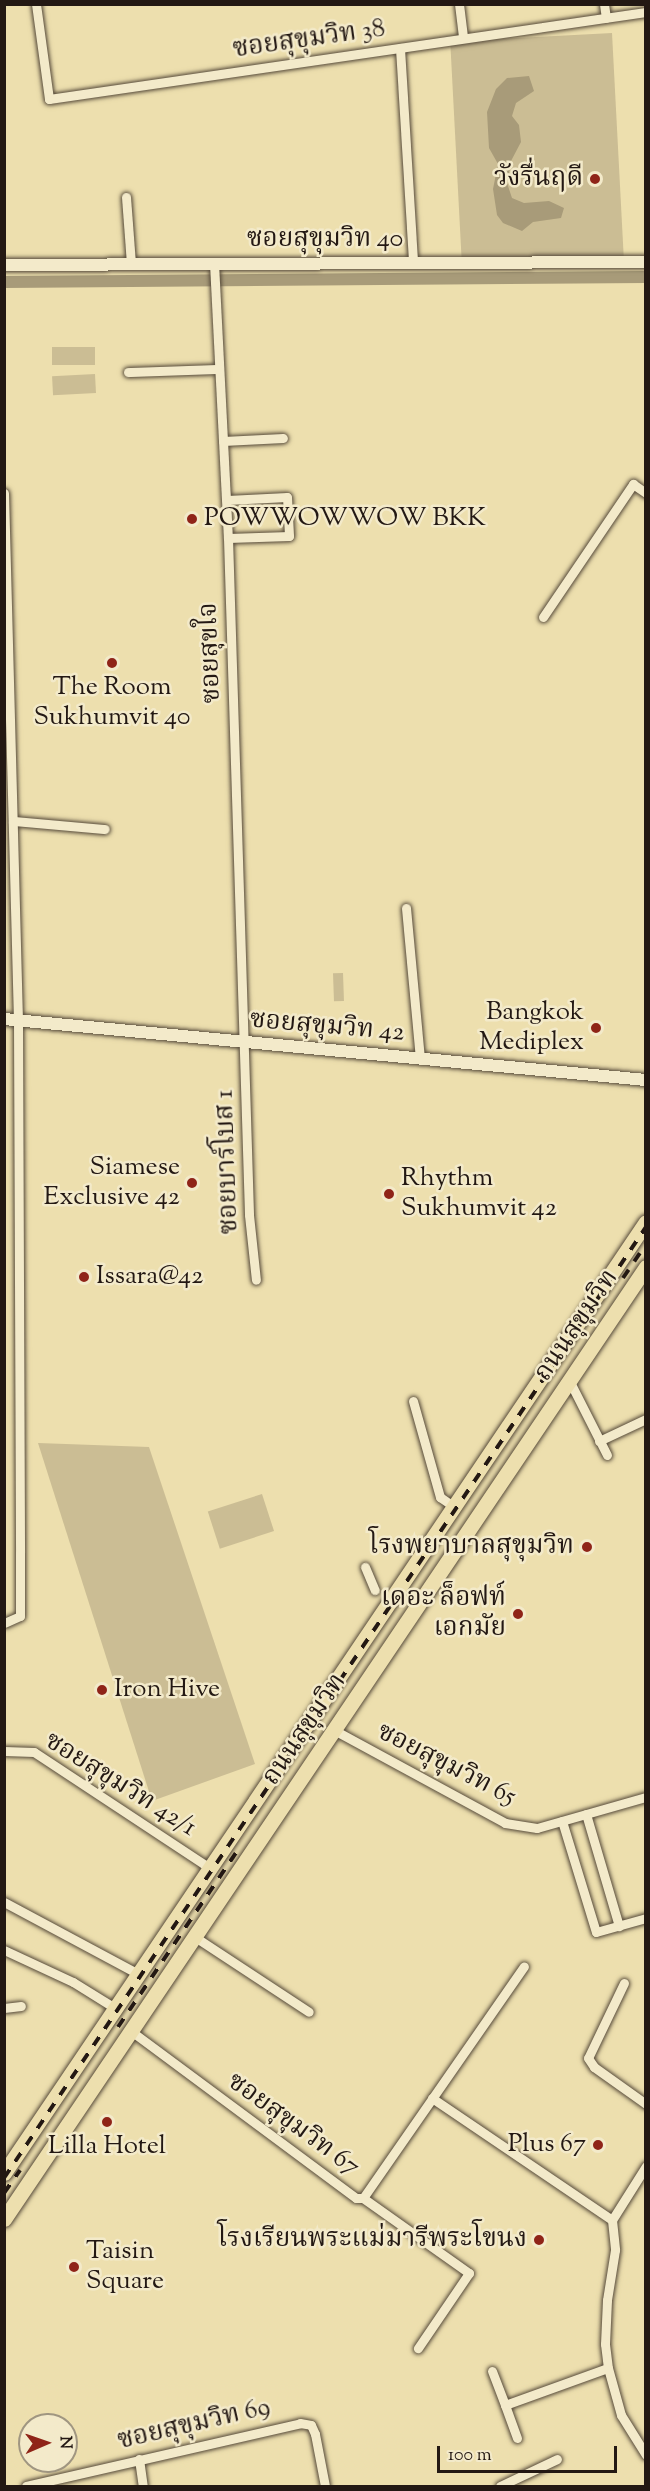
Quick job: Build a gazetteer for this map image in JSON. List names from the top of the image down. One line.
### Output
{"streets":{"main road":["ถนนสุขุมวิท"],"street":["ซอยสุขุมวิท 38","ซอยสุขุมวิท 40","ซอยสุขใจ","ซอยสุขุมวิท 42","ซอยบาร์โบส 1","ซอยสุขุมวิท 65","ซอยสุขุมวิท 42/1","ซอยสุขุมวิท 67","ซอยสุขุมวิท 69"]},"crossings":[["ซอยสุขุมวิท 40","ซอยสุขใจ"],["ซอยสุขใจ","ซอยสุขุมวิท 42"],["ซอยสุขใจ","ซอยบาร์โบส 1"],["ซอยสุขุมวิท 42","ซอยบาร์โบส 1"],["ถนนสุขุมวิท","ซอยสุขุมวิท 65"],["ถนนสุขุมวิท","ซอยสุขุมวิท 42/1"],["ถนนสุขุมวิท","ซอยสุขุมวิท 67"]],"places":["วังรื่นฤดี","POWWOWWOW BKK","The Room Sukhumvit 40","Bangkok Mediplex","Siamese Exclusive 42","Rhythm Sukhumvit 42","Issara@42","โรงพยาบาลสุขุมวิท","เดอะ ล็อฟท์ เอกมัย","Iron Hive","Lilla Hotel","Plus 67","โรงเรียนพระแม่มารีพระโขนง","Taisin Square"],"scale_bar":"100 m","north":"right"}
